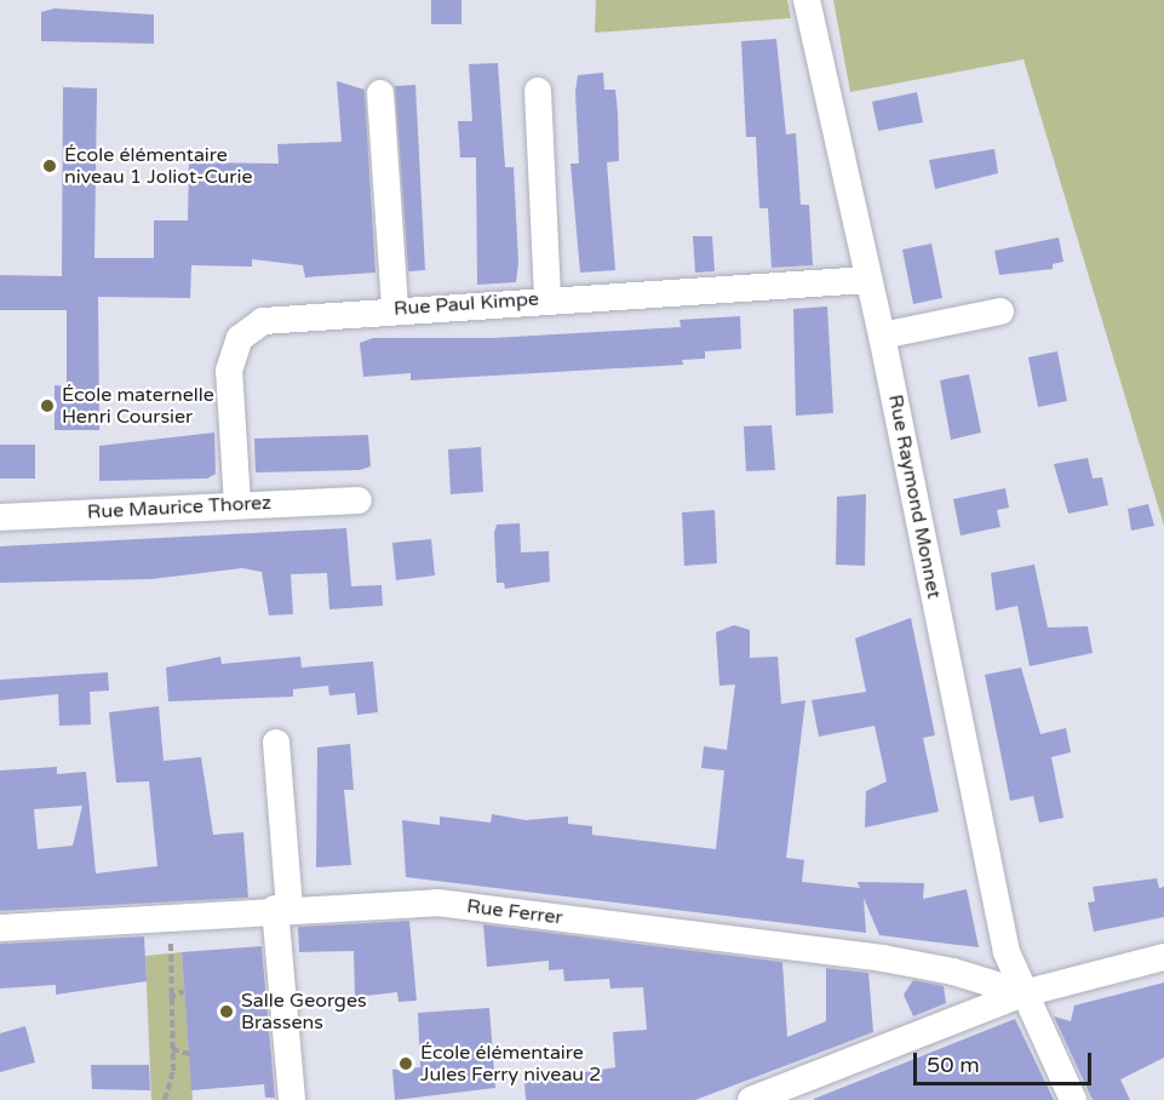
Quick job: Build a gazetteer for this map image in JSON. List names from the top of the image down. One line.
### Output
{"streets":{"street":["Rue Paul Kimpe","Rue Raymond Monnet","Rue Maurice Thorez","Rue Ferrer"]},"crossings":[["Rue Paul Kimpe","Rue Raymond Monnet"],["Rue Paul Kimpe","Rue Maurice Thorez"],["Rue Raymond Monnet","Rue Ferrer"]],"places":["École élémentaire niveau 1 Joliot-Curie","École maternelle Henri Coursier","Salle Georges Brassens","École élémentaire Jules Ferry niveau 2"],"scale_bar":"50 m"}
